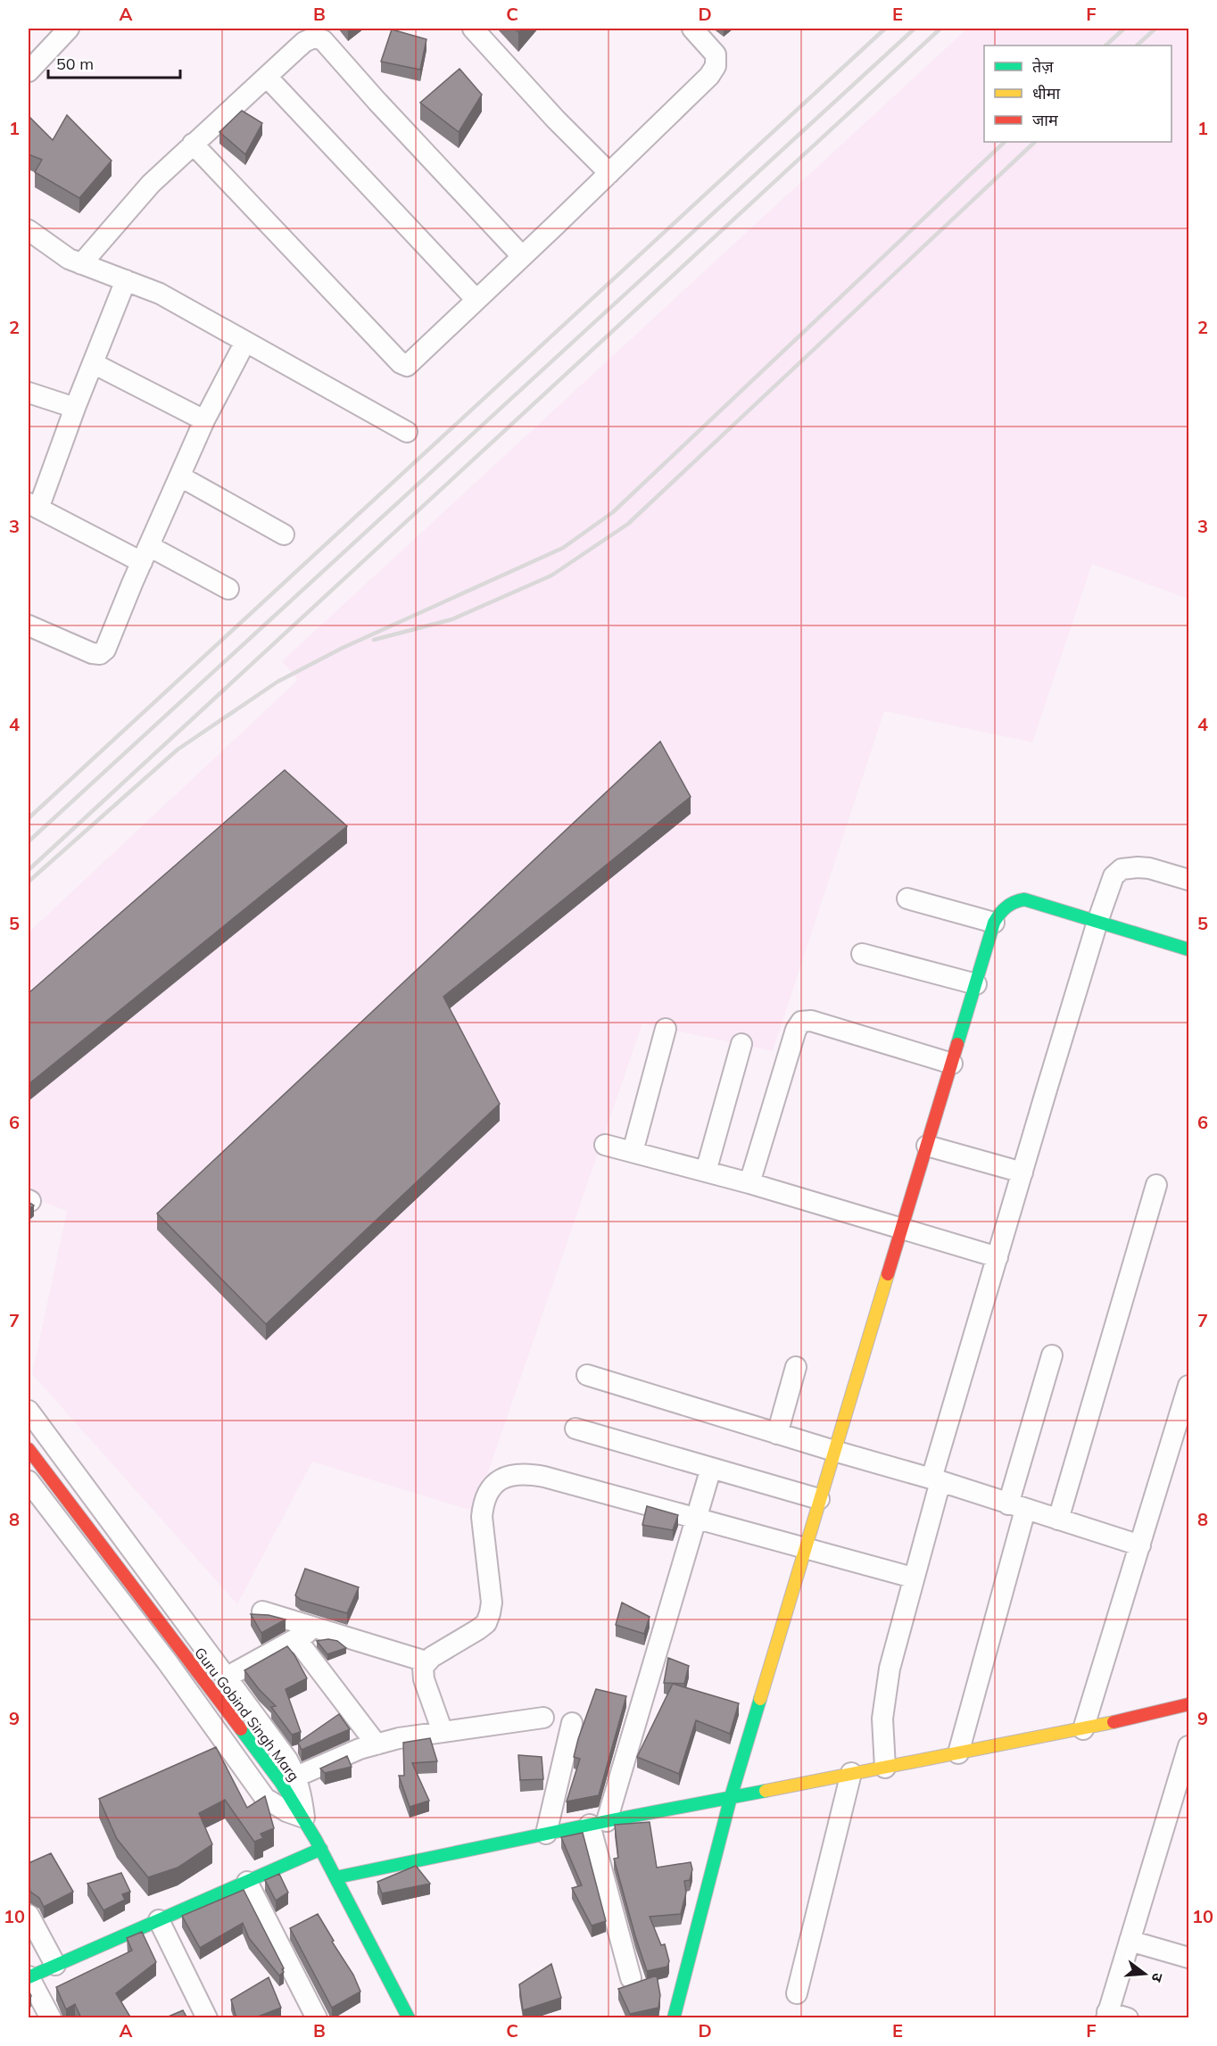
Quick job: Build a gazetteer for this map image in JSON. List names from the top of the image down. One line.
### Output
{"streets":{"street":["Guru Gobind Singh Marg"]},"legend":["तेज़","धीमा","जाम"],"scale_bar":"50 m","north":"right","grid":{"columns":["A","B","C","D","E","F"],"rows":["1","2","3","4","5","6","7","8","9","10"]}}
